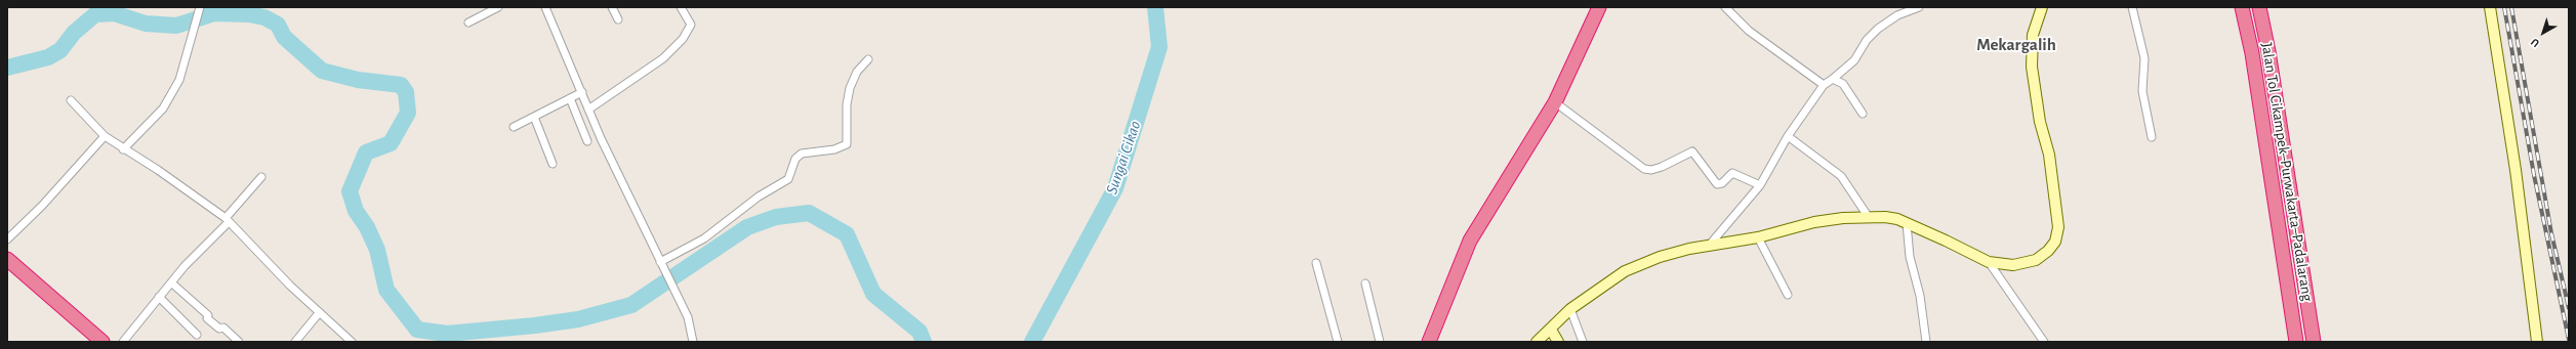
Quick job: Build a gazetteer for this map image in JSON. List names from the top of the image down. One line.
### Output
{"streets":{"highway":["Jalan Tol Cikampek–Purwakarta–Padalarang"]},"districts":["Mekargalih"],"water":["Sungai Cikao"],"north":"bottom left"}
